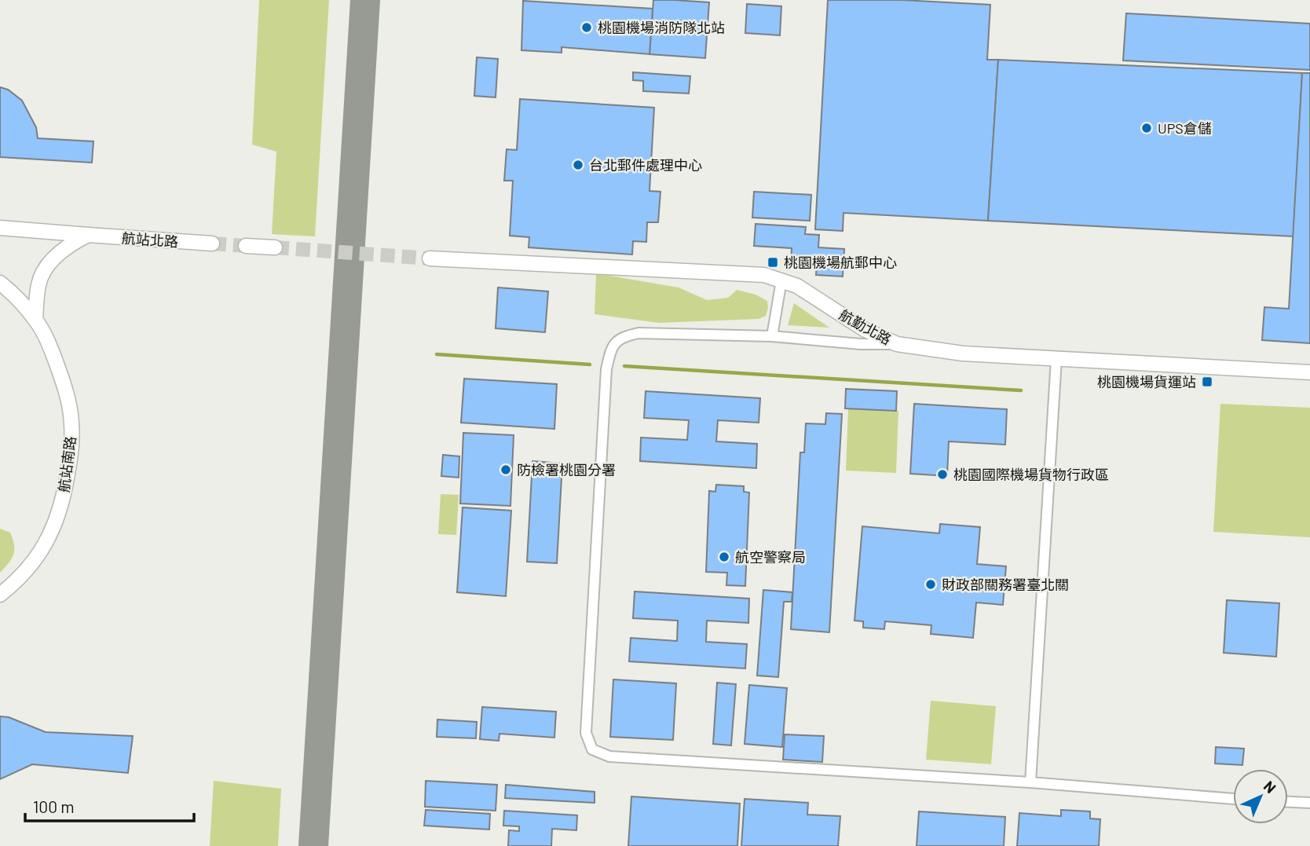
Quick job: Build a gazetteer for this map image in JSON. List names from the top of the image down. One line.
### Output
{"streets":{"street":["航站北路","航勤北路","航站南路"]},"places":{"other":["桃園機場消防隊北站","UPS倉儲","台北郵件處理中心","防檢署桃園分署","桃園國際機場貨物行政區","航空警察局","財政部關務署臺北關"],"transit":["桃園機場航郵中心","桃園機場貨運站"]},"scale_bar":"100 m","north":"top right"}
